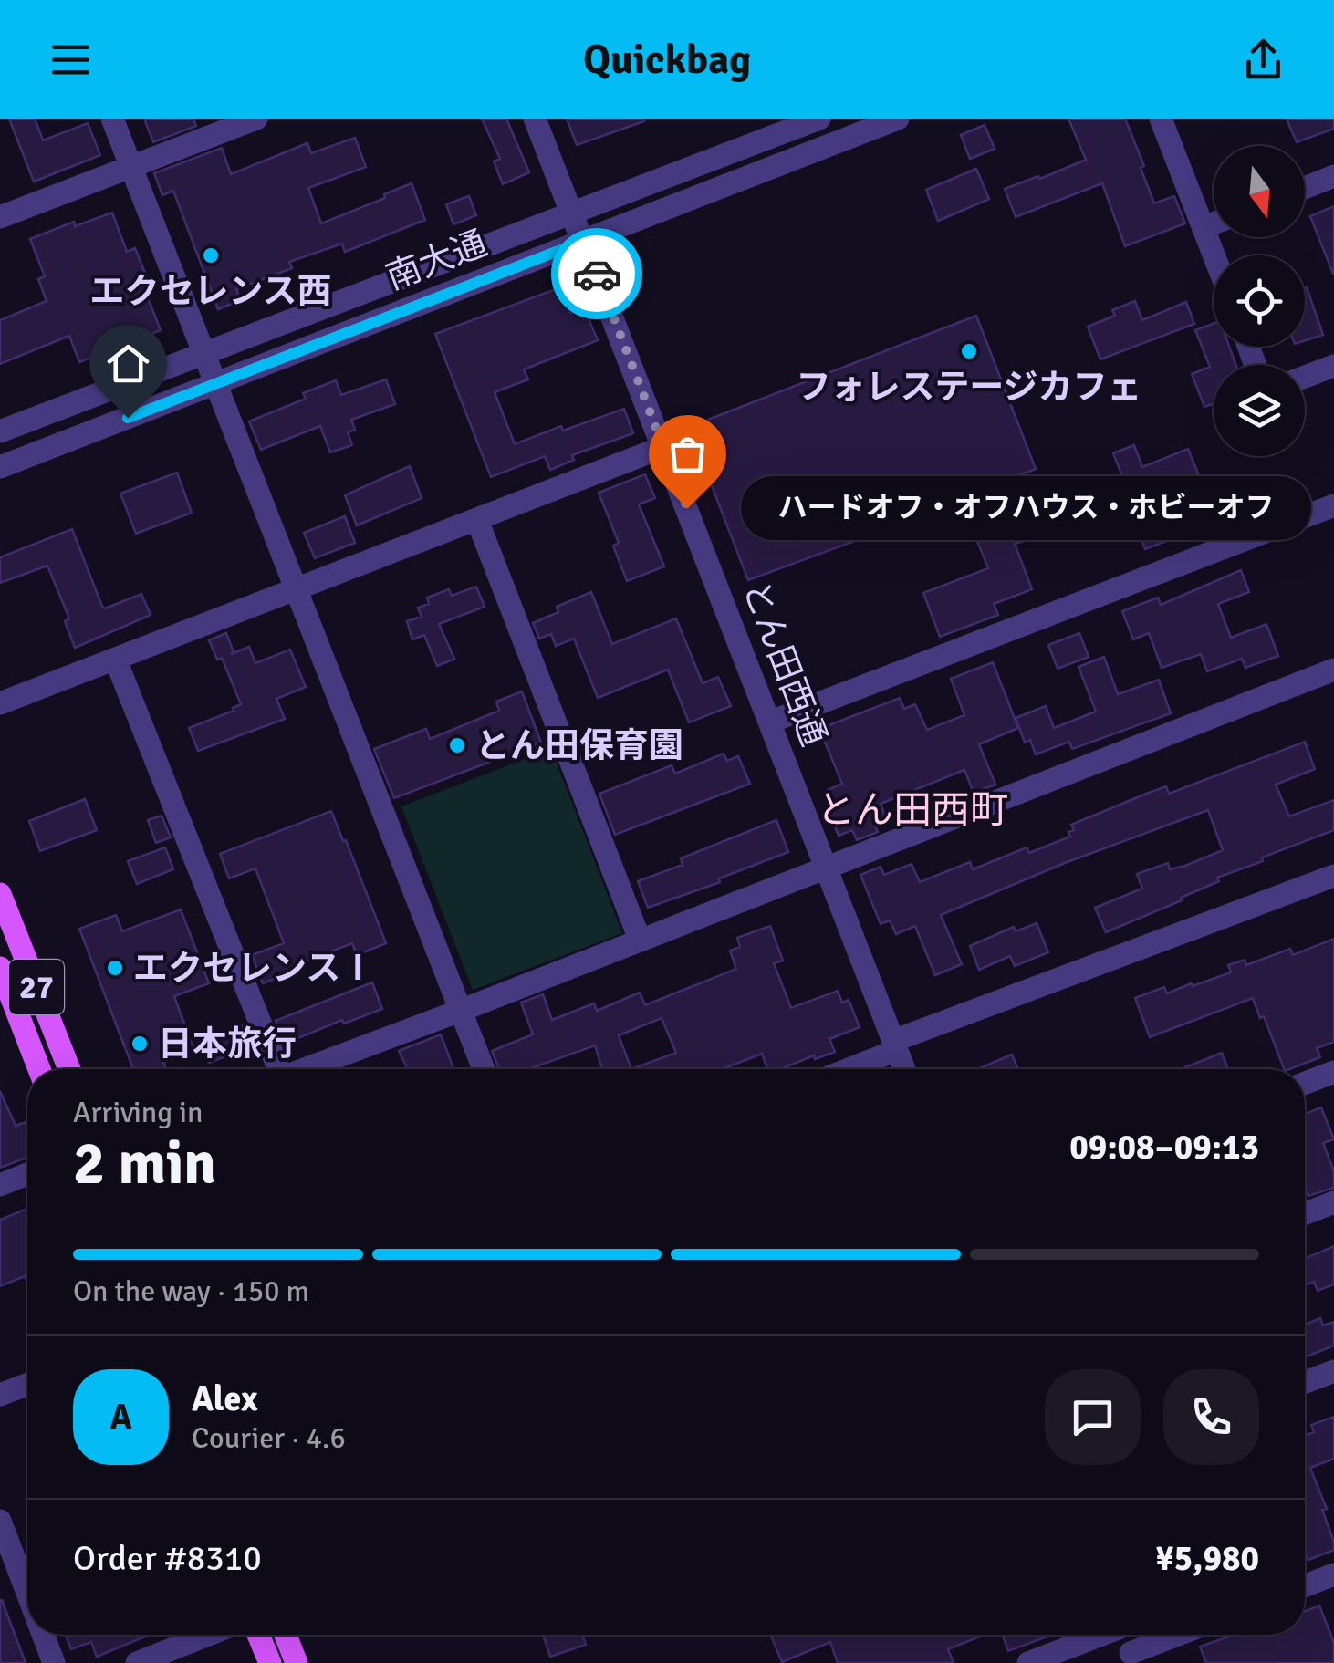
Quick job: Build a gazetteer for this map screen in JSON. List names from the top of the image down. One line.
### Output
{"streets":{"main road":["27"],"street":["南大通","とん田西通"]},"crossings":[["南大通","とん田西通"]],"districts":["とん田西町"],"places":["エクセレンス西","フォレステージカフェ","ハードオフ・オフハウス・ホビーオフ","とん田保育園","エクセレンスⅠ","日本旅行"],"north":"bottom","page":{"header":"Quickbag","bubble":"ハードオフ・オフハウス・ホビーオフ","heading":["2 min","Arriving in","09:08–09:13"],"panel":["Alex","Courier · 4.6","Order #8310","¥5,980"],"bar":"On the way · 150 m","round":"A"}}
